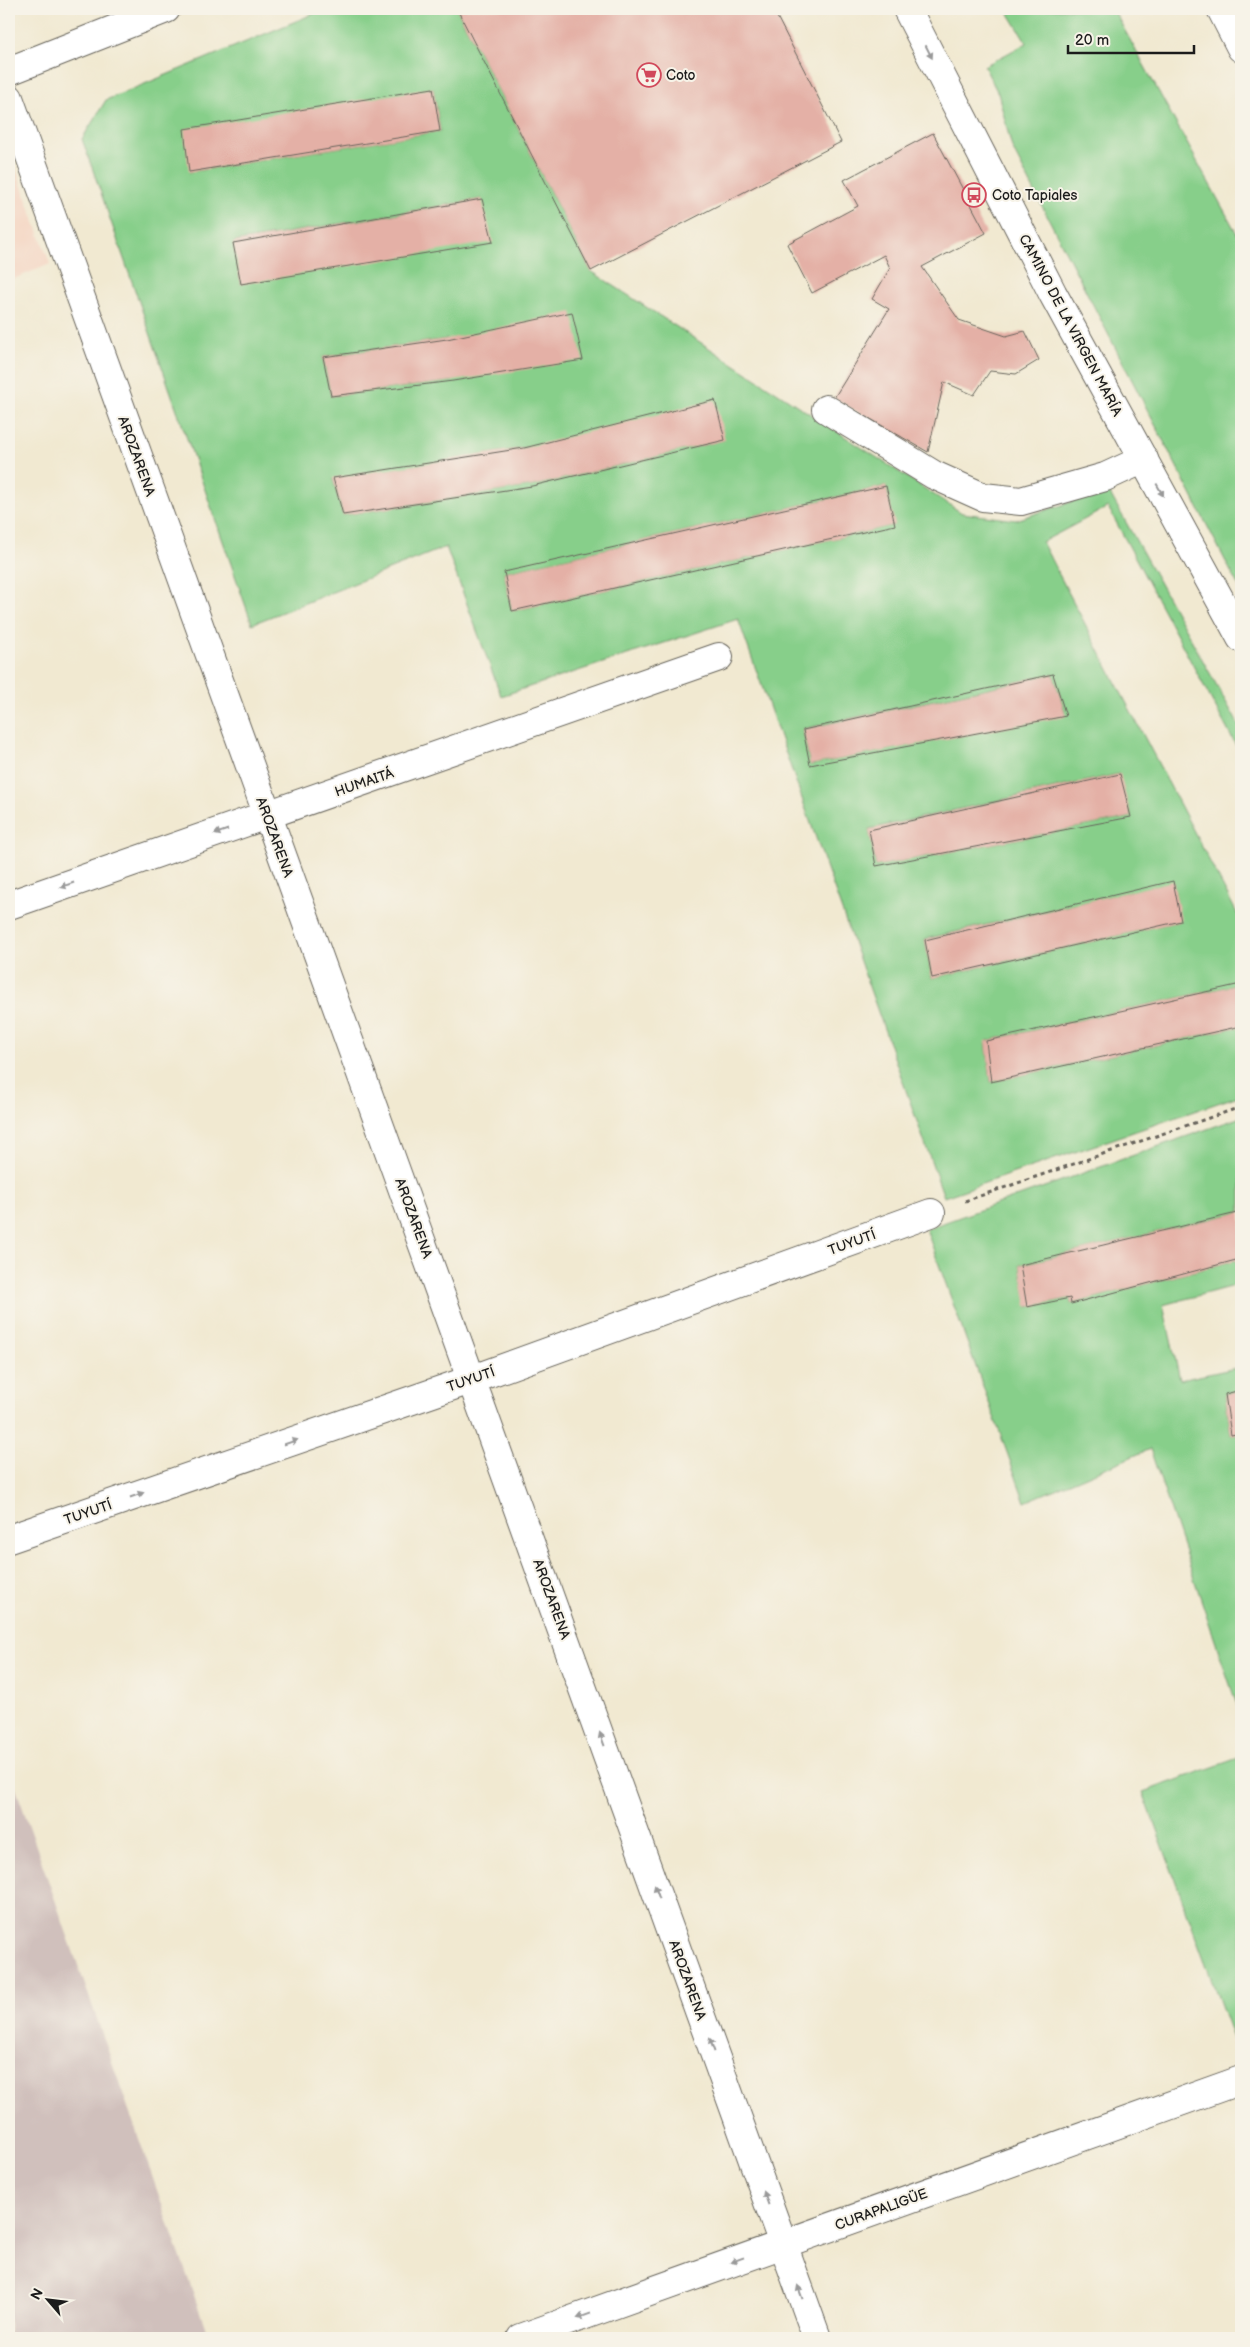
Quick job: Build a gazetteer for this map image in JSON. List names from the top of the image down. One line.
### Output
{"streets":{"main road":["CAMINO DE LA VIRGEN MARÍA","AROZARENA","HUMAITÁ","TUYUTÍ","CURAPALIGÜE"]},"crossings":[["AROZARENA","HUMAITÁ"],["AROZARENA","TUYUTÍ"],["AROZARENA","CURAPALIGÜE"]],"one_way":["CAMINO DE LA VIRGEN MARÍA","AROZARENA","HUMAITÁ","TUYUTÍ","CURAPALIGÜE"],"places":{"supermarket":["Coto"],"bus stop":["Coto Tapiales"]},"scale_bar":"20 m","north":"top left"}
